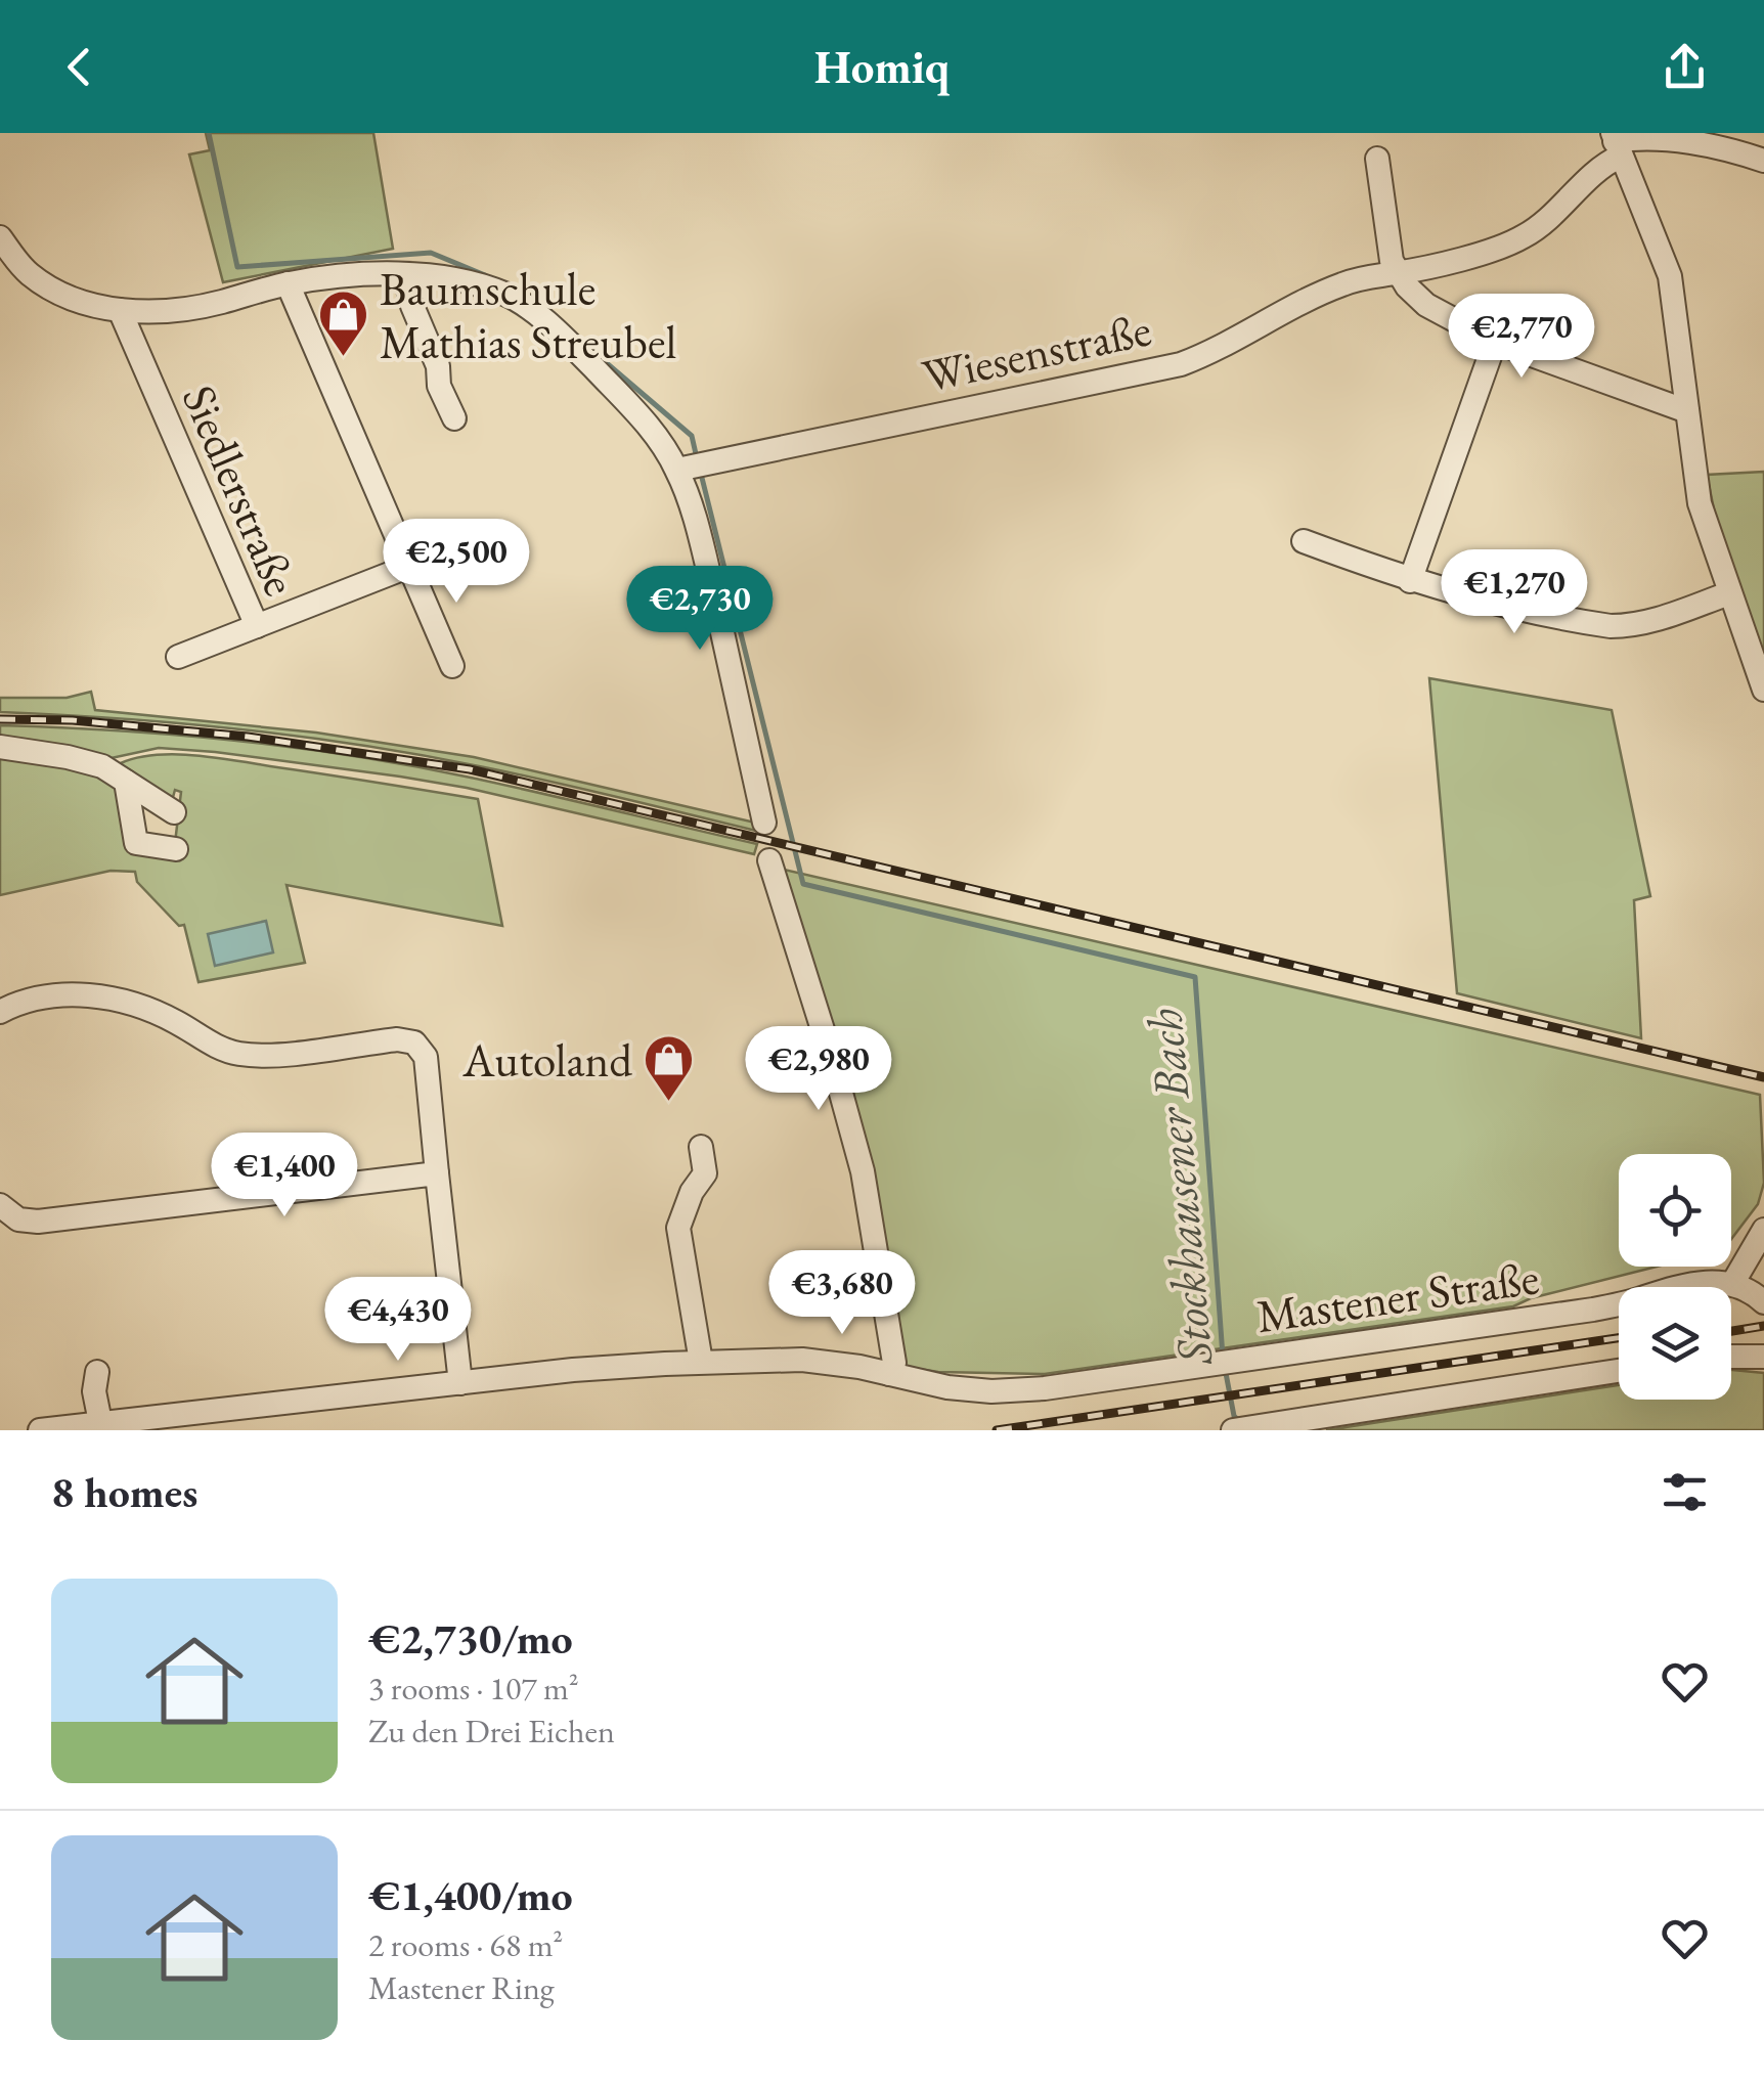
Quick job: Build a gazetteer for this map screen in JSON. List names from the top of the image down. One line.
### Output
{"streets":{"street":["Wiesenstraße","Siedlerstraße","Mastener Straße"]},"water":["Stockhausener Bach"],"places":{"shop":["Baumschule Mathias Streubel","Autoland"]},"page":{"header":"Homiq","price":["€2,770","€2,500","€1,270","€2,730","€2,980","€1,400","€3,680","€4,430"],"heading":"8 homes","list":[{"name":"€2,730/mo","note":"3 rooms · 107 m² · Zu den Drei Eichen"},{"name":"€1,400/mo","note":"2 rooms · 68 m² · Mastener Ring"}]}}
